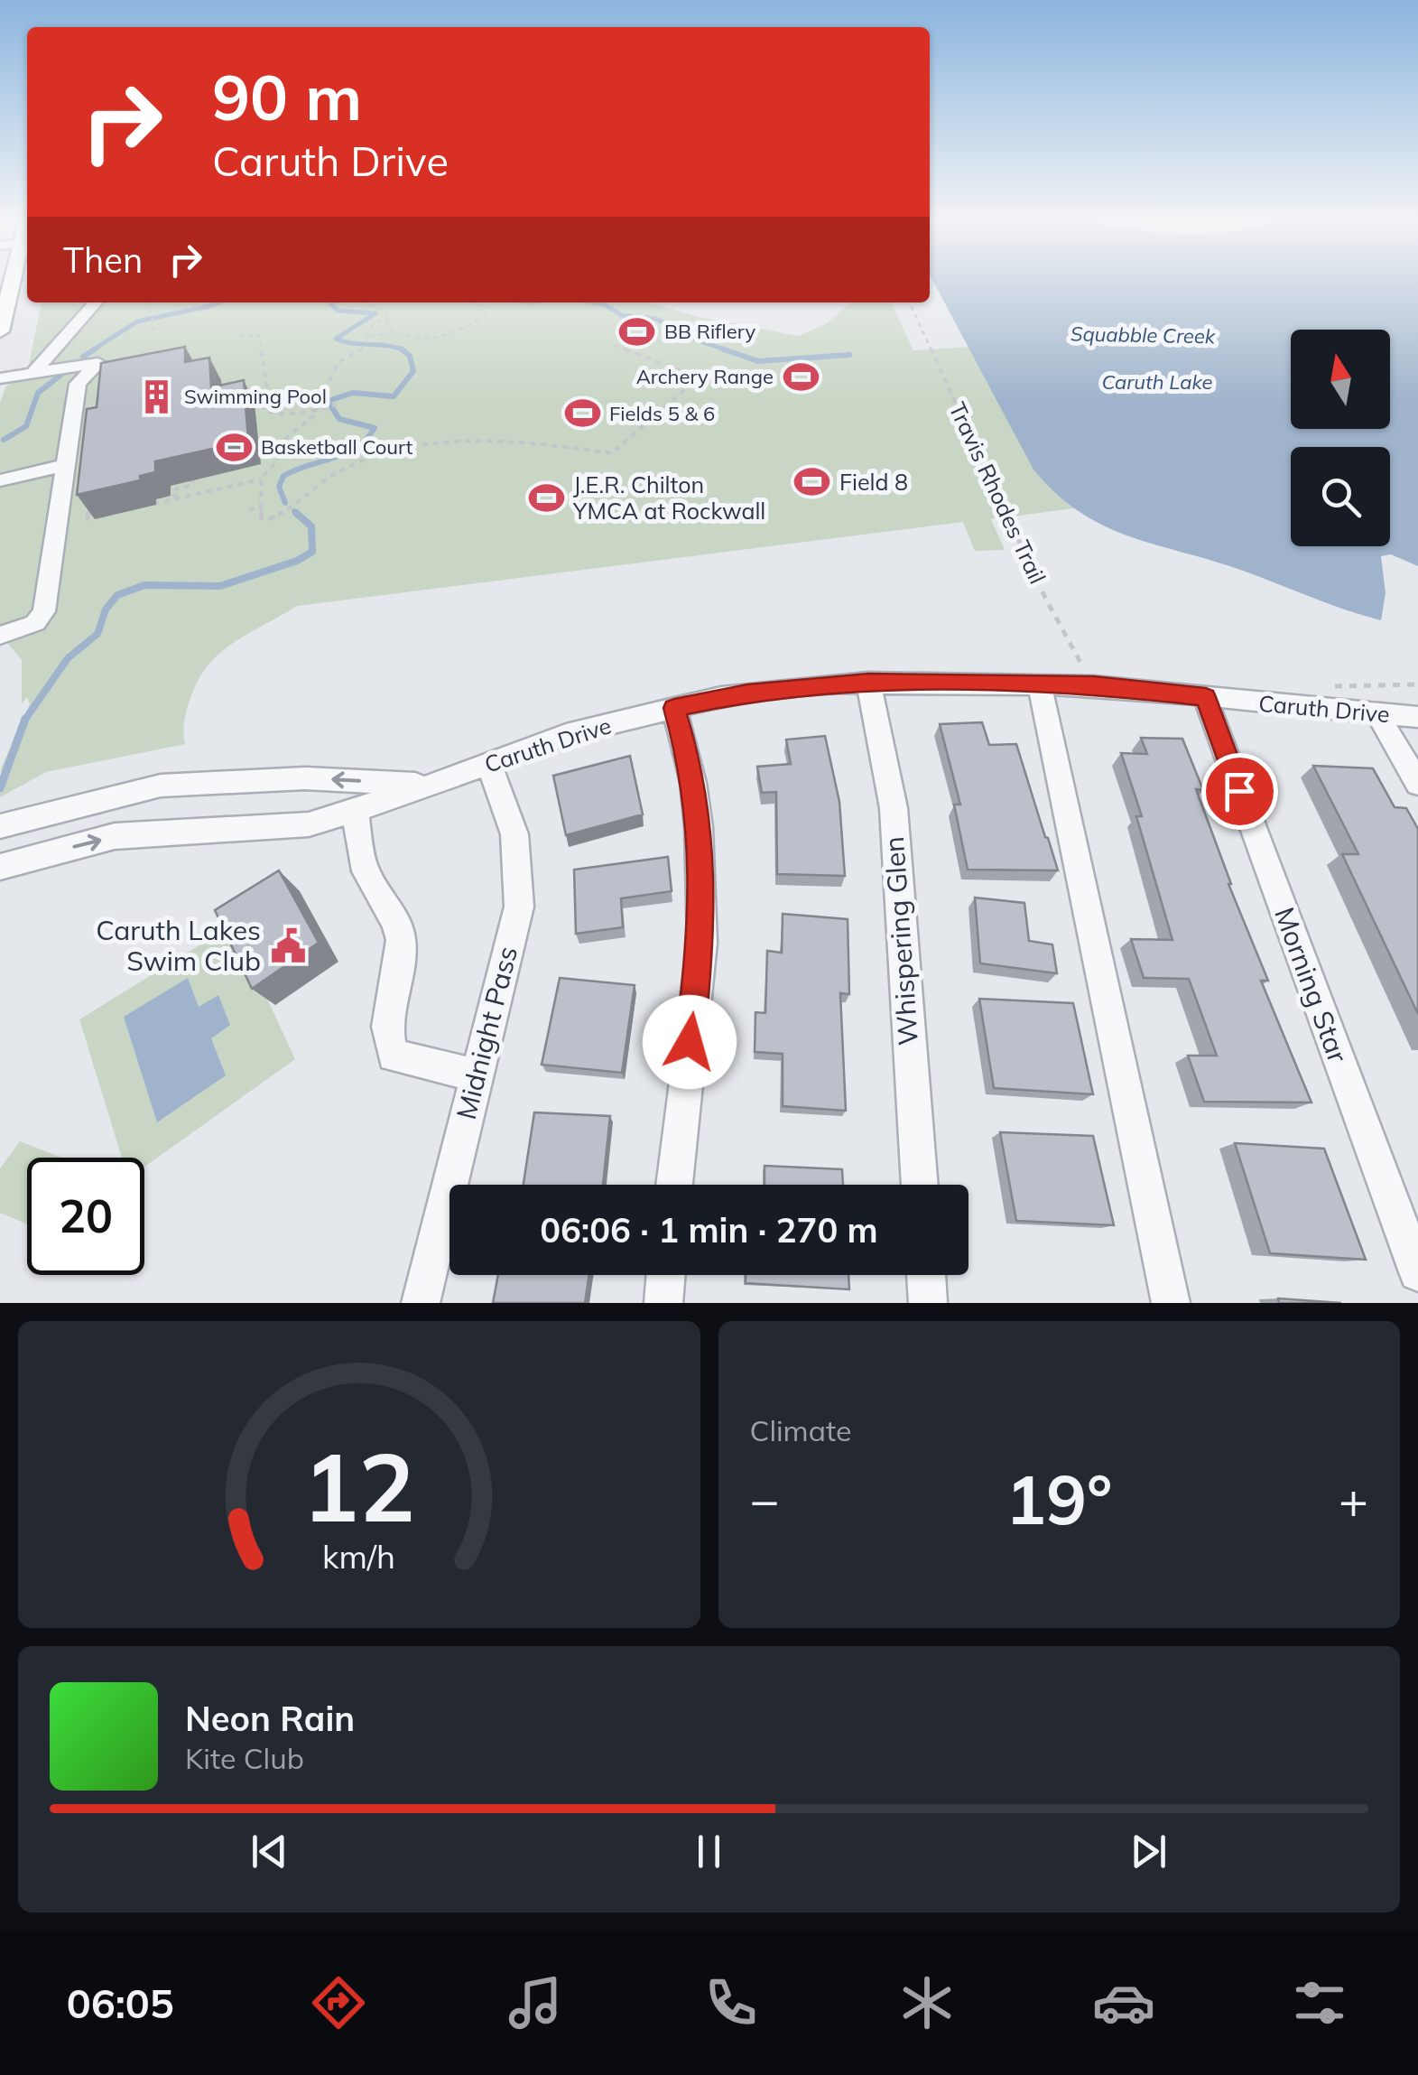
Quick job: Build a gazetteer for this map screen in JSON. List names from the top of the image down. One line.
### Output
{"streets":{"street":["Caruth Drive","Whispering Glen","Morning Star","Midnight Pass"],"path":["Travis Rhodes Trail"]},"crossings":[["Travis Rhodes Trail","Caruth Drive"],["Caruth Drive","Whispering Glen"],["Caruth Drive","Morning Star"],["Caruth Drive","Midnight Pass"]],"water":["Squabble Creek","Caruth Lake"],"places":{"sports":["BB Riflery","Archery Range","Fields 5 & 6","Basketball Court","Field 8","J.E.R. Chilton YMCA at Rockwall"],"building":["Swimming Pool"],"public building":["Caruth Lakes Swim Club"]},"north":"top","page":{"turn":["90 m","Caruth Drive"],"then":"Then","limit":"20","trip":"06:06 · 1 min · 270 m","tile":"Climate","heat":["−","19°","+"],"song":["Neon Rain","Kite Club"],"tabs":"06:05","gauge":["12","km/h"]}}
